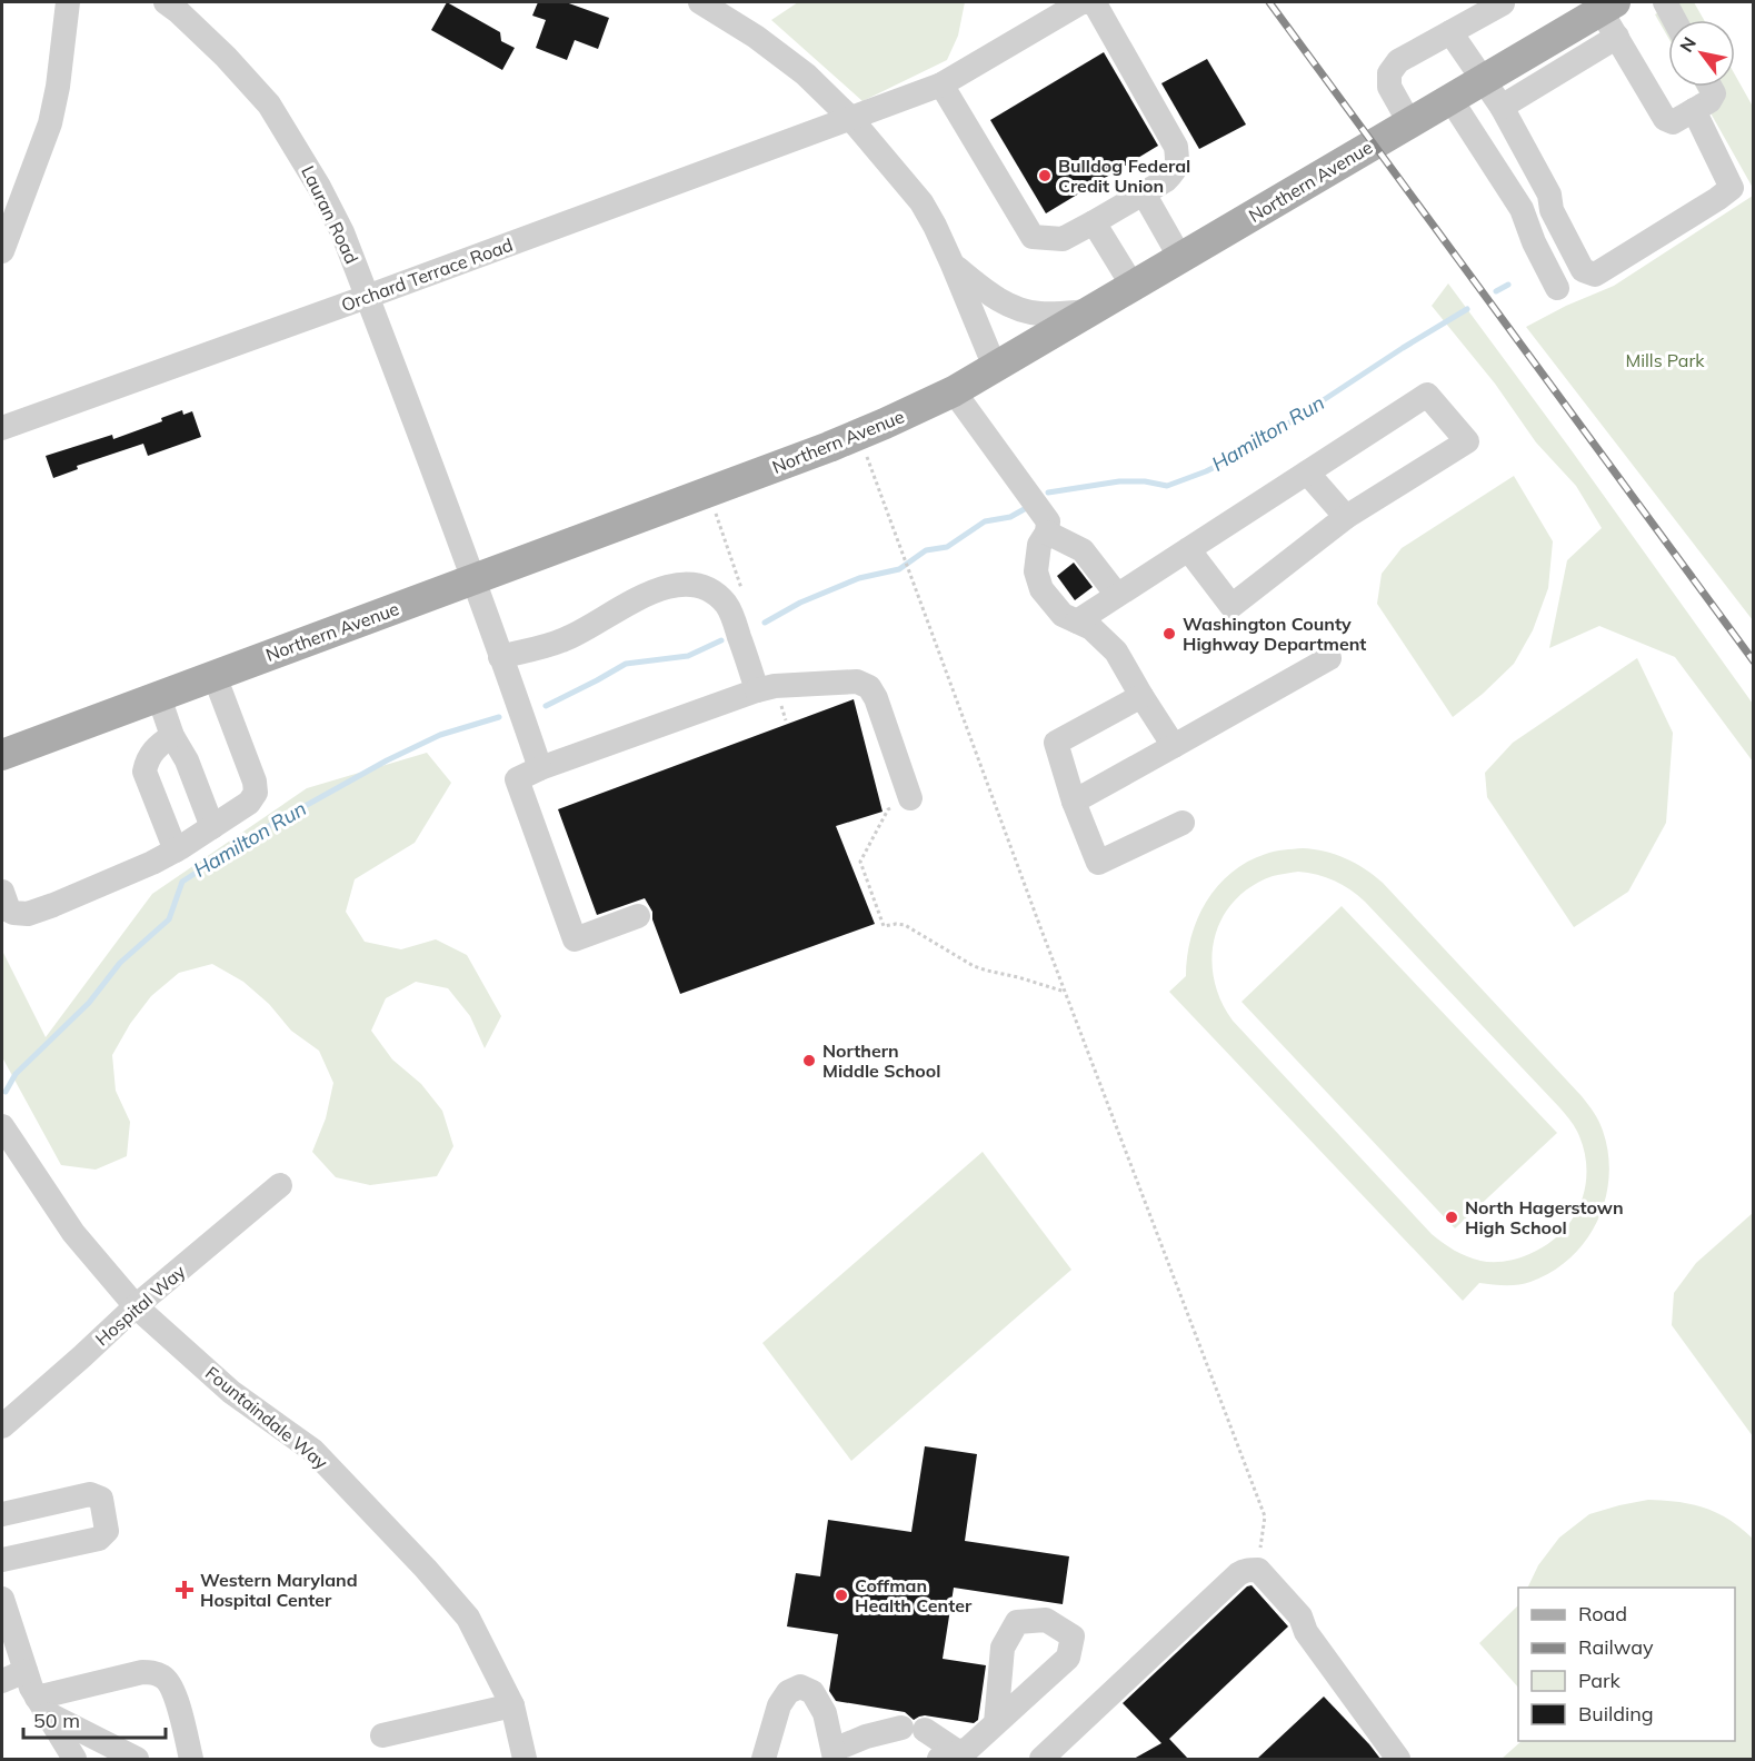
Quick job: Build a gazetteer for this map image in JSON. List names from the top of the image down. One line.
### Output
{"streets":{"main road":["Northern Avenue"],"street":["Lauran Road","Orchard Terrace Road","Hospital Way","Fountaindale Way"]},"crossings":[["Northern Avenue","Lauran Road"],["Lauran Road","Orchard Terrace Road"],["Hospital Way","Fountaindale Way"]],"water":["Hamilton Run"],"parks":["Mills Park"],"places":{"other":["Bulldog Federal Credit Union","Washington County Highway Department","Northern Middle School","North Hagerstown High School","Coffman Health Center"],"health":["Western Maryland Hospital Center"]},"legend":["Road","Railway","Park","Building"],"scale_bar":"50 m","north":"top left"}
